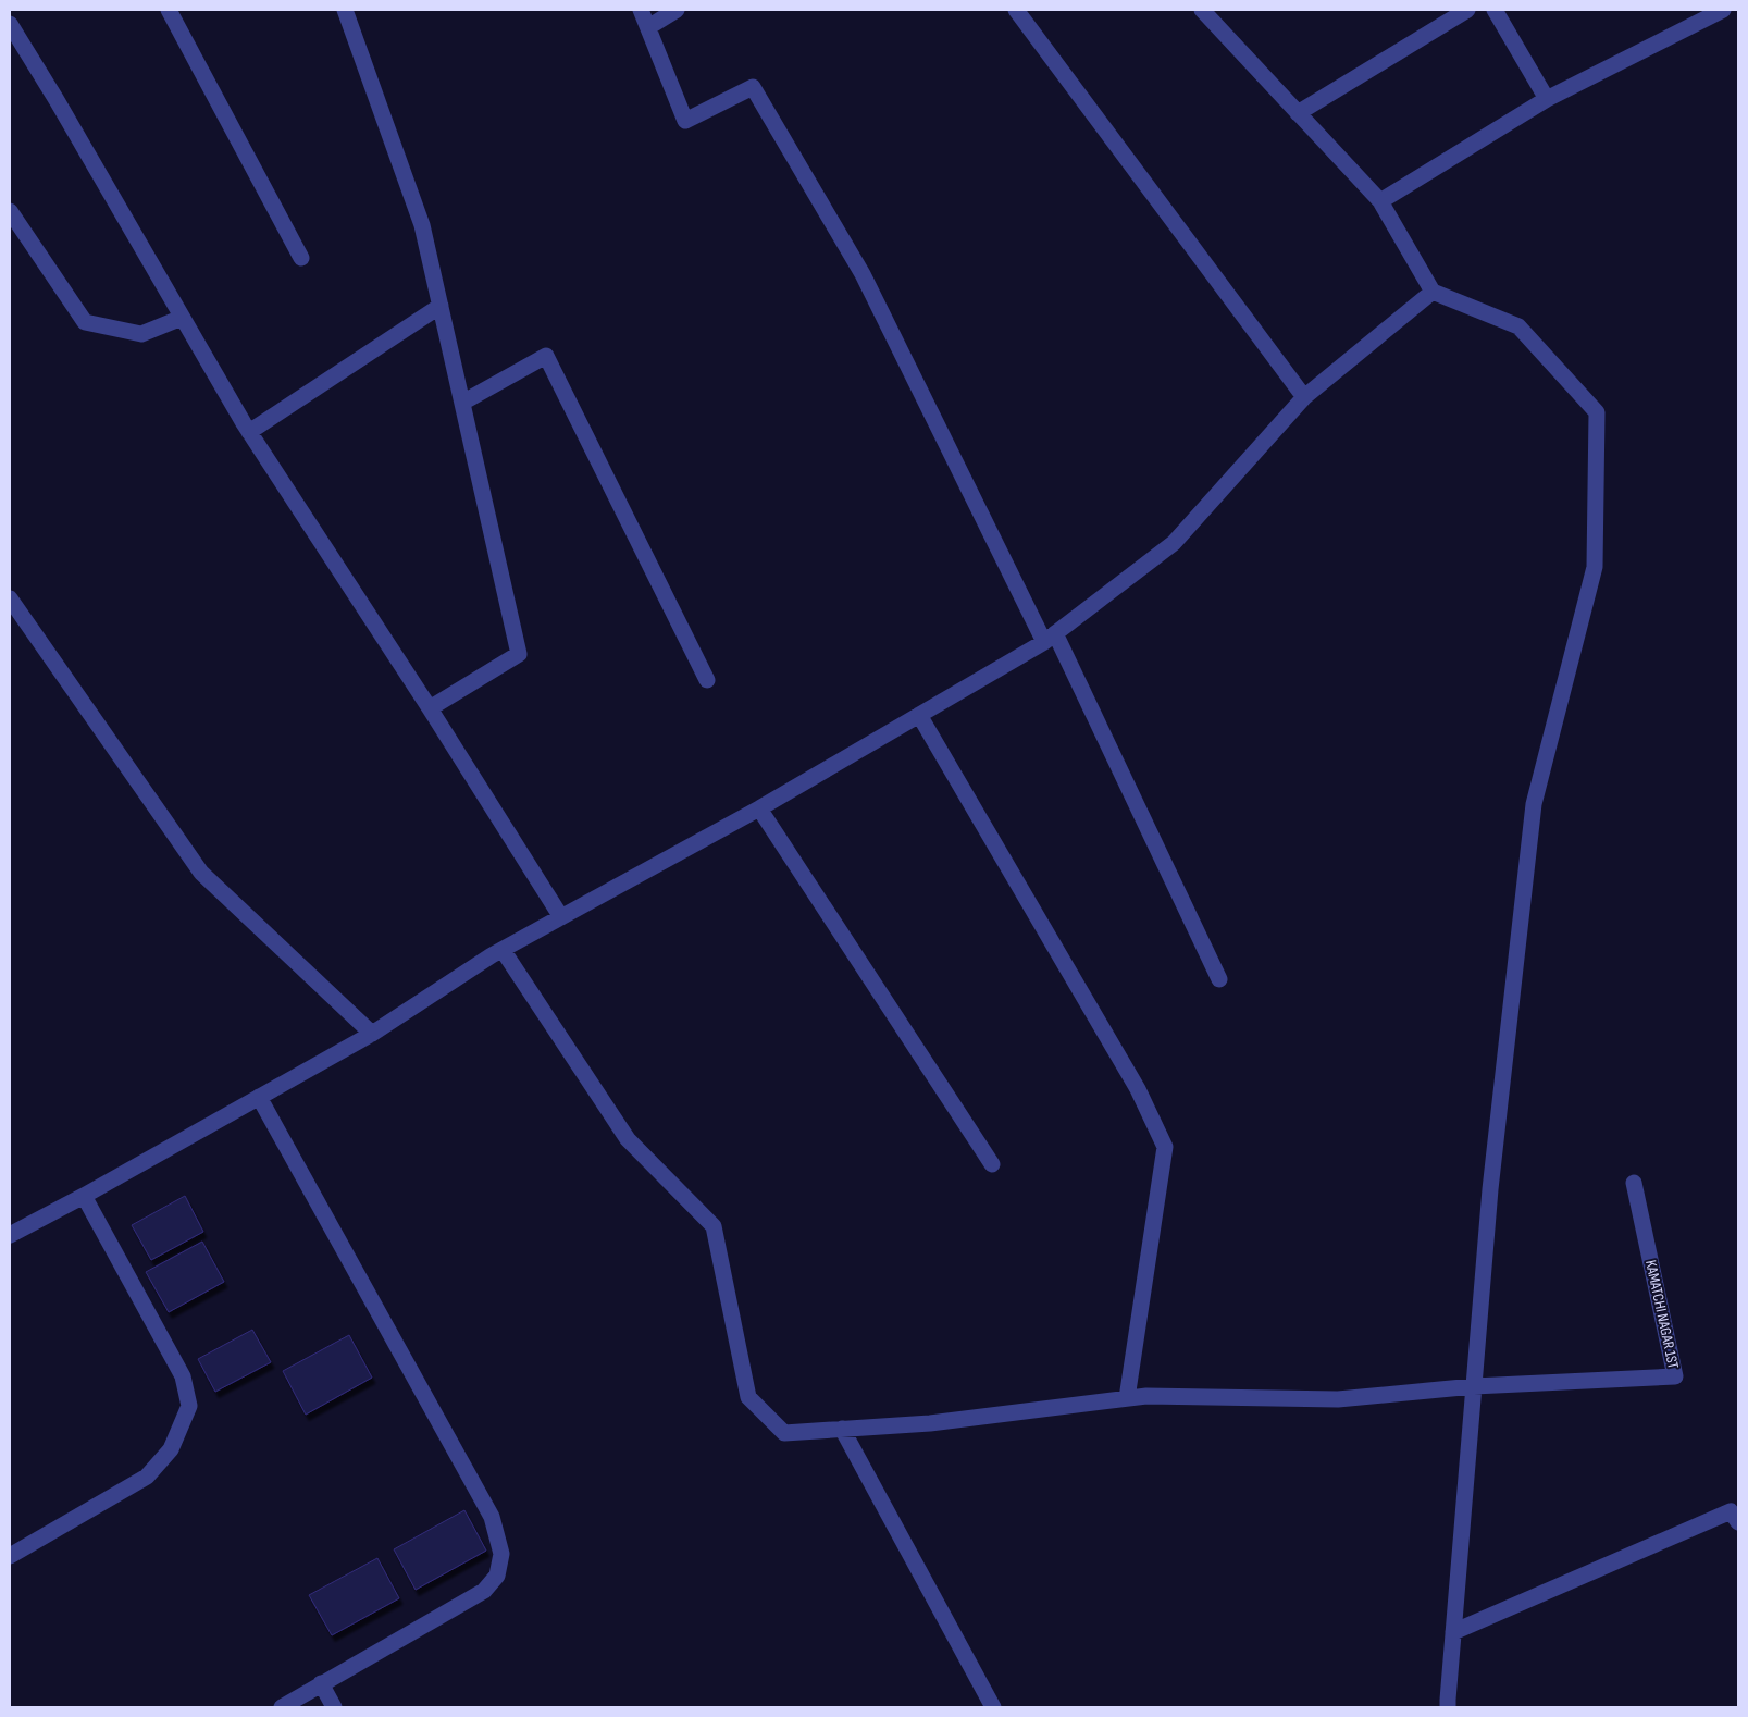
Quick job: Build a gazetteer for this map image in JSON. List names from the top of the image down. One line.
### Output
{"streets":{"street":["KAMATCHI NAGAR 1ST"]}}
